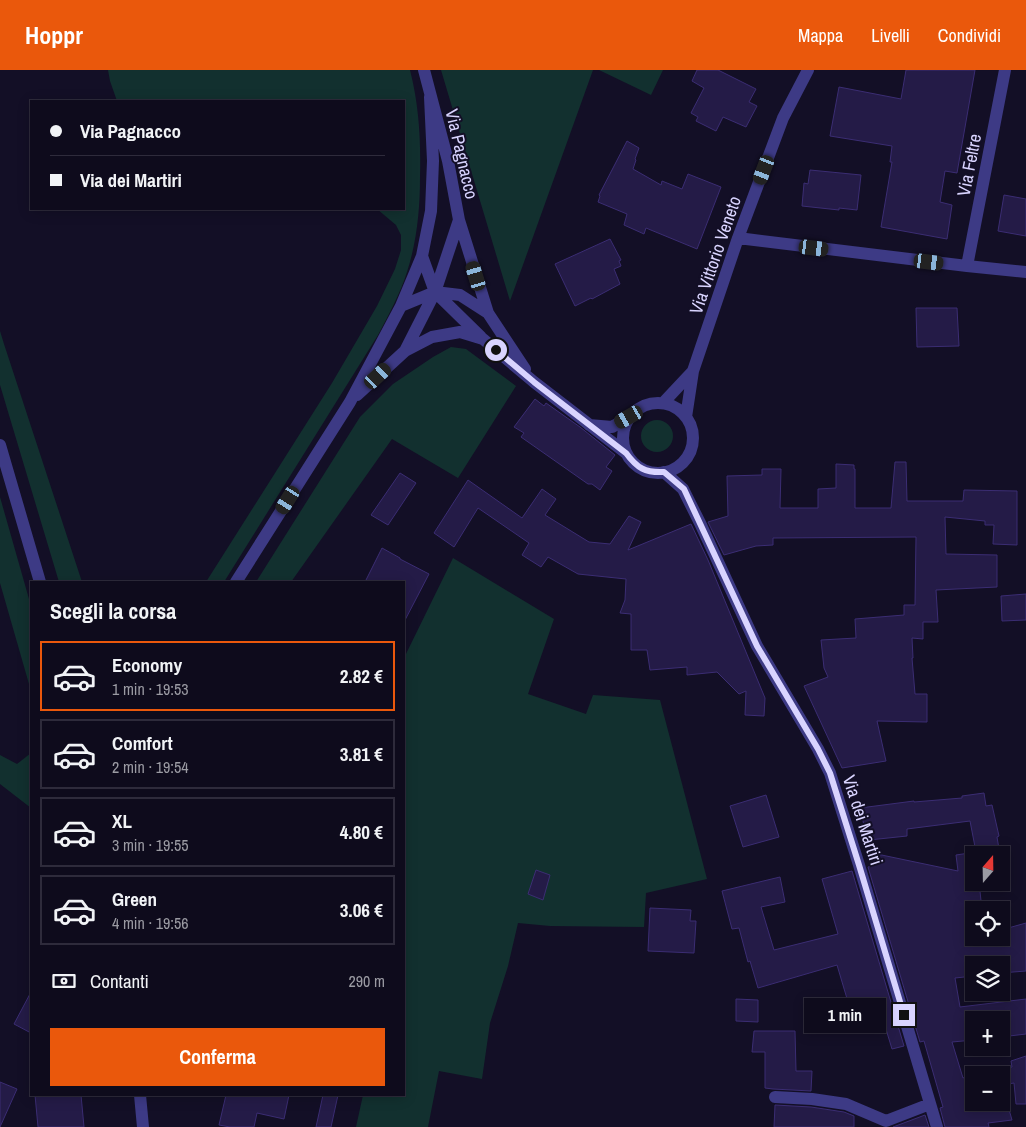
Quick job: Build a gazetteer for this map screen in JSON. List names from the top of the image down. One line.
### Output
{"streets":{"street":["Via Pagnacco","Via Feltre","Via Vittorio Veneto","Via dei Martiri"]},"crossings":[["Via Pagnacco","Via Vittorio Veneto"],["Via Pagnacco","Via dei Martiri"],["Via Vittorio Veneto","Via dei Martiri"]],"north":"top","page":{"header":"Hoppr","nav":["Mappa","Livelli","Condividi"],"banner":["Via Pagnacco","Via dei Martiri"],"heading":"Scegli la corsa","list":[{"name":"Economy","note":"1 min · 19:53","value":"2.82 €"},{"name":"Comfort","note":"2 min · 19:54","value":"3.81 €"},{"name":"XL","note":"3 min · 19:55","value":"4.80 €"},{"name":"Green","note":"4 min · 19:56","value":"3.06 €"}],"map_buttons":["+","−"],"pay":["Contanti","290 m"],"bubble":"1 min","buttons":"Conferma"}}
